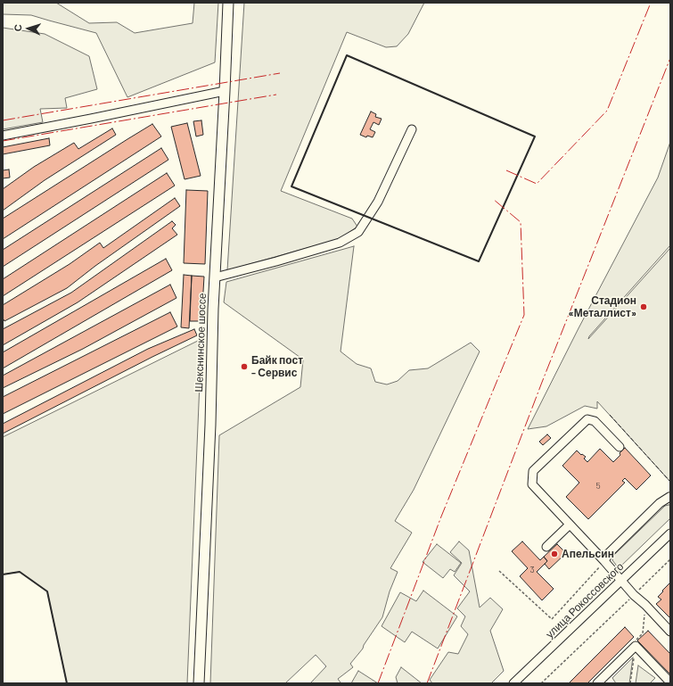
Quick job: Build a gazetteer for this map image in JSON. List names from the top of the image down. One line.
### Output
{"streets":{"main road":["Шекснинское шоссе"],"street":["улица Рокоссовского"]},"places":["Стадион «Металлист»","Байк пост - Сервис","Апельсин"],"house_numbers":["5","3"],"north":"left"}
